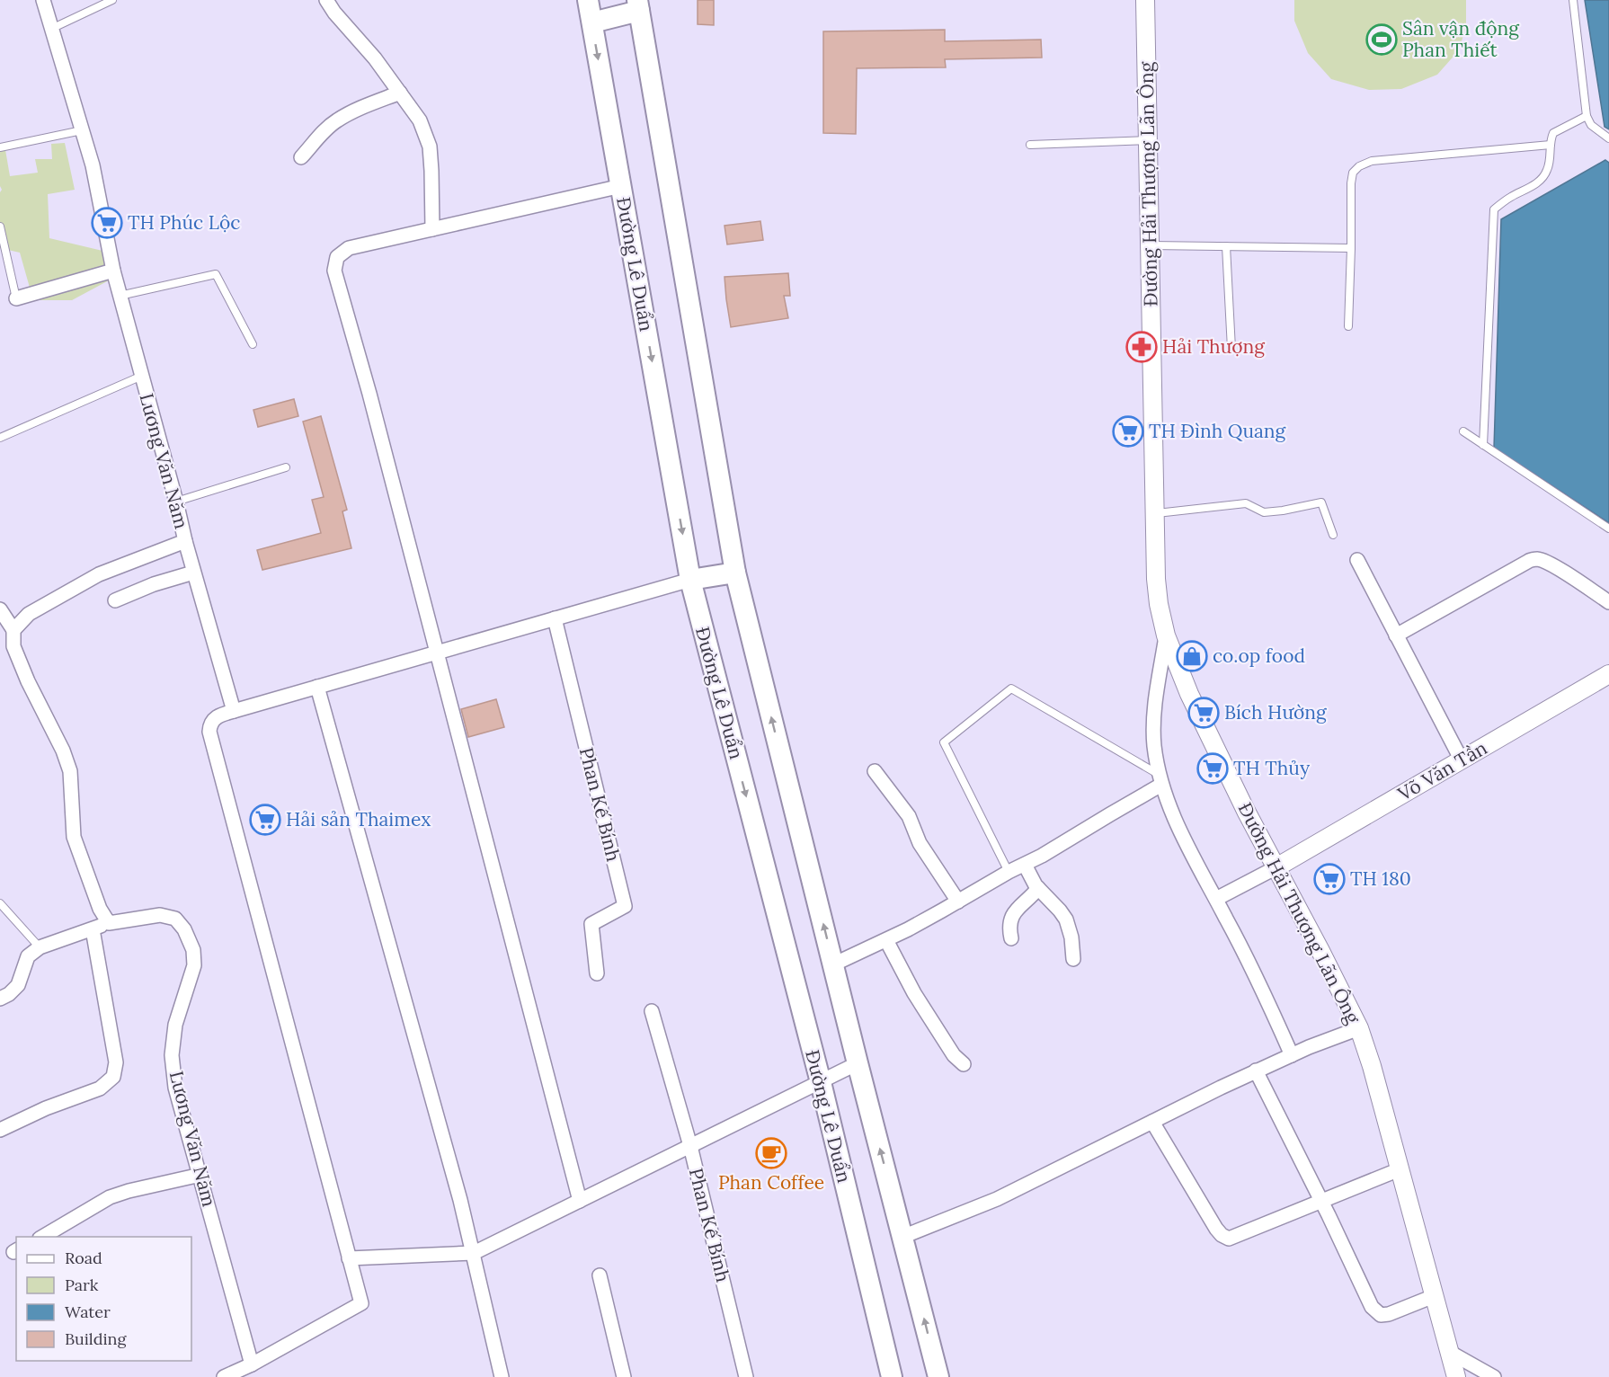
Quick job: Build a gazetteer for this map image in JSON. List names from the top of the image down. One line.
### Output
{"streets":{"main road":["Đường Lê Duẩn"],"street":["Đường Hải Thượng Lãn Ông","Lương Văn Năm","Võ Văn Tần","Phan Kế Bính"]},"crossings":[["Đường Hải Thượng Lãn Ông","Võ Văn Tần"]],"places":{"sports":["Sân vận động Phan Thiết"],"supermarket":["TH Phúc Lộc","TH Đình Quang","Bích Hường","TH Thủy","Hải sản Thaimex","TH 180"],"pharmacy":["Hải Thượng"],"shop":["co.op food"],"cafe":["Phan Coffee"]},"legend":["Road","Park","Water","Building"]}
